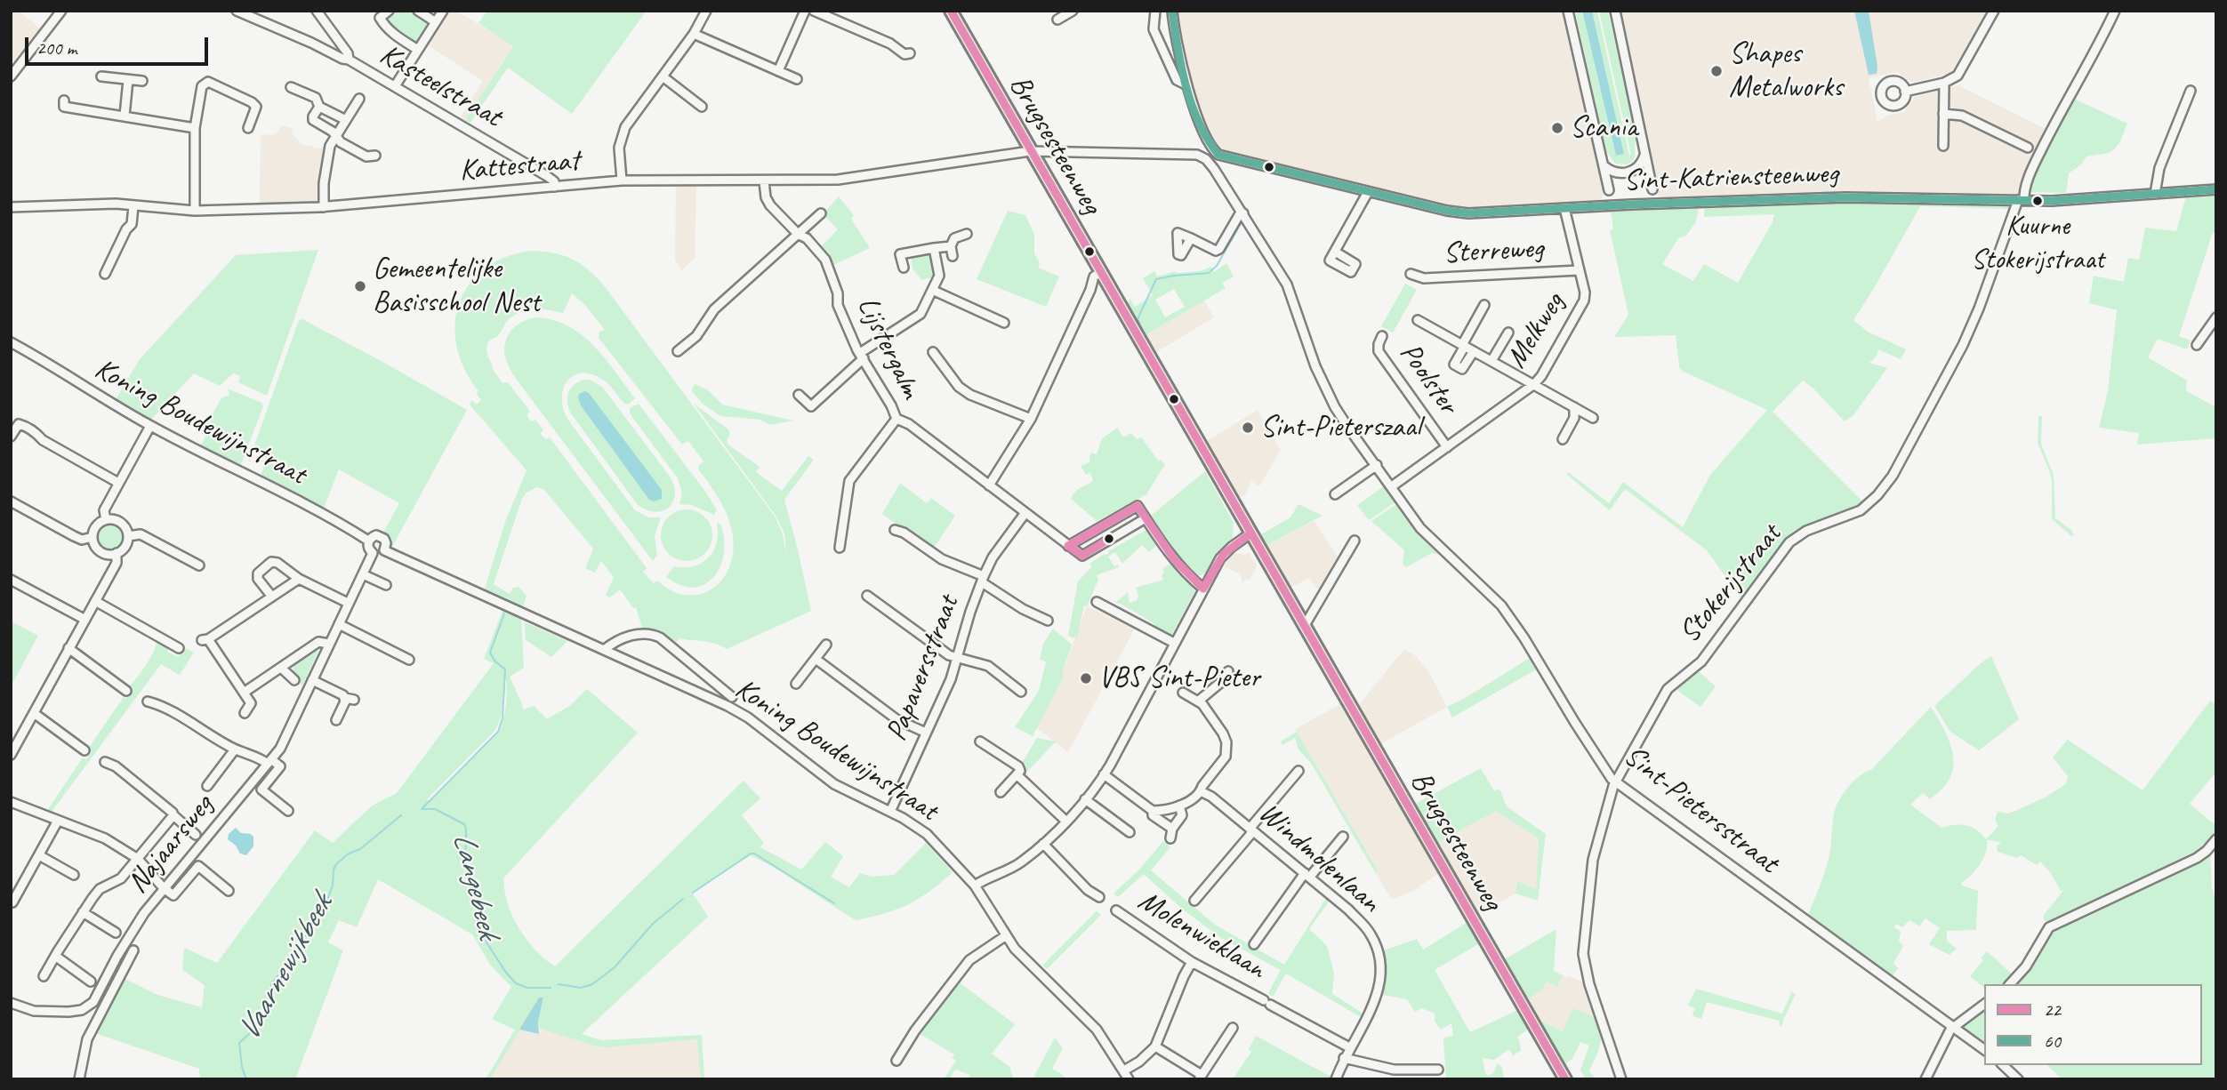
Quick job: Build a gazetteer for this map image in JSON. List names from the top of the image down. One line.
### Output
{"streets":{"main road":["Brugsesteenweg"],"street":["Kasteelstraat","Kattestraat","Sint-Katriensteenweg","Sterreweg","Melkweg","Lijstergalm","Poolster","Koning Boudewijnstraat","Stokerijstraat","Papaversstraat","Sint-Pietersstraat","Najaarsweg","Windmolenlaan","Molenwieklaan"]},"crossings":[["Kasteelstraat","Kattestraat"],["Brugsesteenweg","Kattestraat"],["Kattestraat","Lijstergalm"],["Sint-Katriensteenweg","Melkweg"],["Sint-Katriensteenweg","Stokerijstraat"],["Sterreweg","Melkweg"],["Melkweg","Poolster"],["Melkweg","Sint-Pietersstraat"],["Lijstergalm","Papaversstraat"],["Koning Boudewijnstraat","Papaversstraat"],["Koning Boudewijnstraat","Najaarsweg"],["Stokerijstraat","Sint-Pietersstraat"],["Windmolenlaan","Molenwieklaan"]],"water":["Langebeek","Vaarnewijkbeek"],"places":["Shapes Metalworks","Scania","Kuurne Stokerijstraat","Gemeentelijke Basisschool Nest","Sint-Pieterszaal","VBS Sint-Pieter"],"lines":["transit line 22","transit line 60"],"legend":["22","60"],"scale_bar":"200 m"}
